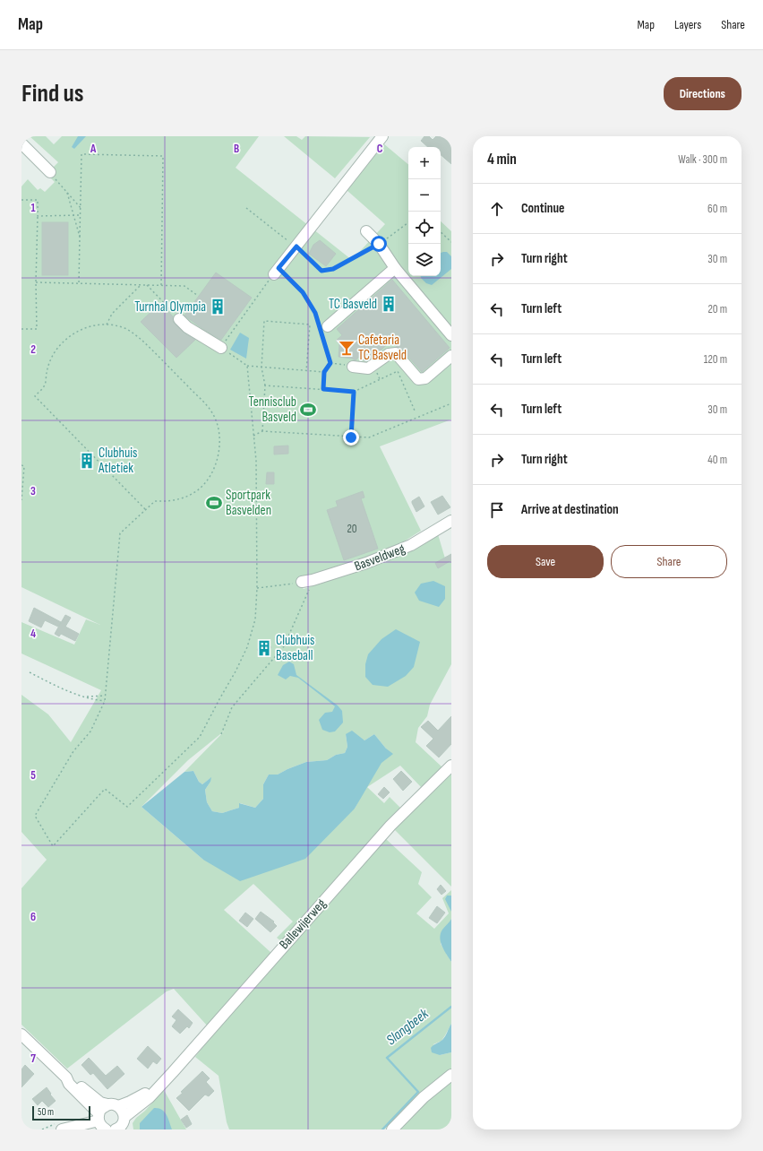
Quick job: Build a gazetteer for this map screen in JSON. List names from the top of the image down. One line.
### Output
{"streets":{"street":["Basveldweg","Ballewijerweg"]},"water":["Slangbeek"],"places":{"building":["TC Basveld","Turnhal Olympia","Clubhuis Atletiek","Clubhuis Baseball"],"bar":["Cafetaria TC Basveld"],"sports":["Tennisclub Basveld","Sportpark Basvelden"]},"house_numbers":["20"],"scale_bar":"50 m","page":{"header":"Map","nav":["Map","Layers","Share"],"buttons":["Directions",["Save","Share"]],"title":"Find us","heading":["4 min","Walk · 300 m"],"map_buttons":["+","−"],"list":[["Continue","60 m"],["Turn right","30 m"],["Turn left","20 m"],["Turn left","120 m"],["Turn left","30 m"],["Turn right","40 m"],"Arrive at destination"],"scale":"50 m"},"grid":{"columns":["A","B","C"],"rows":["1","2","3","4","5","6","7"]}}
